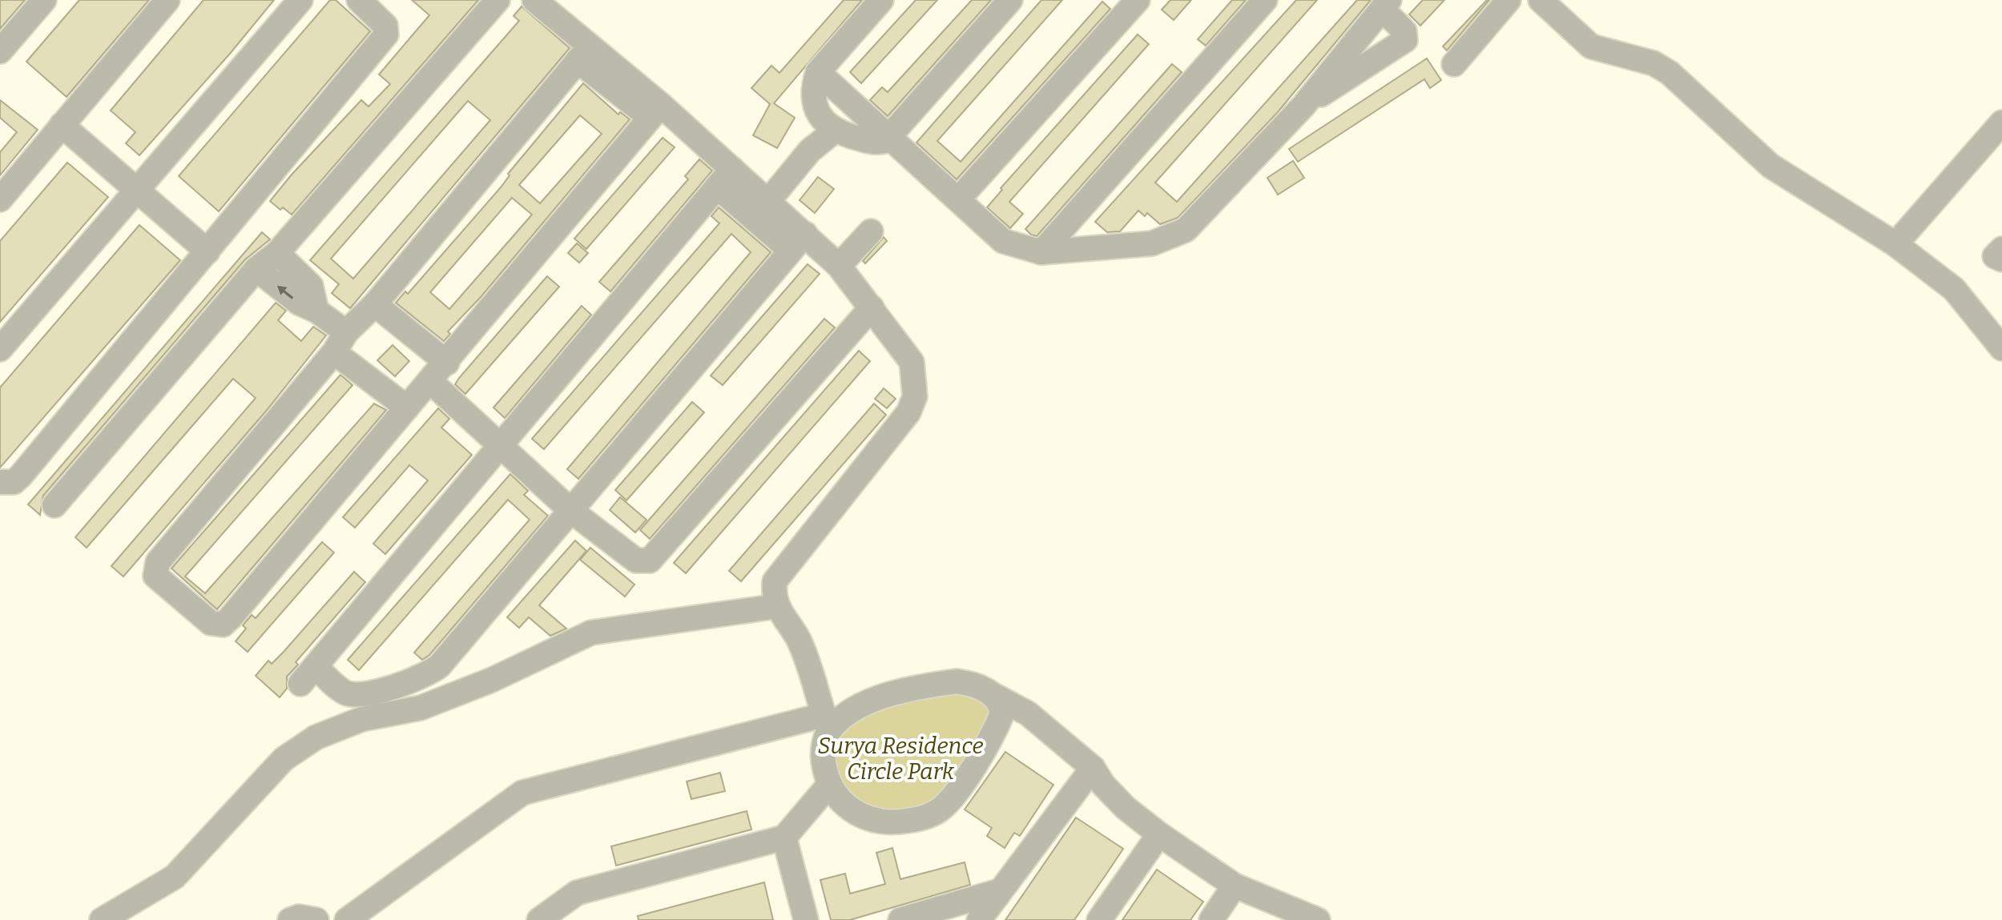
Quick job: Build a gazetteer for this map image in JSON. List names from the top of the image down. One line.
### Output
{"parks":["Surya Residence Circle Park"]}
